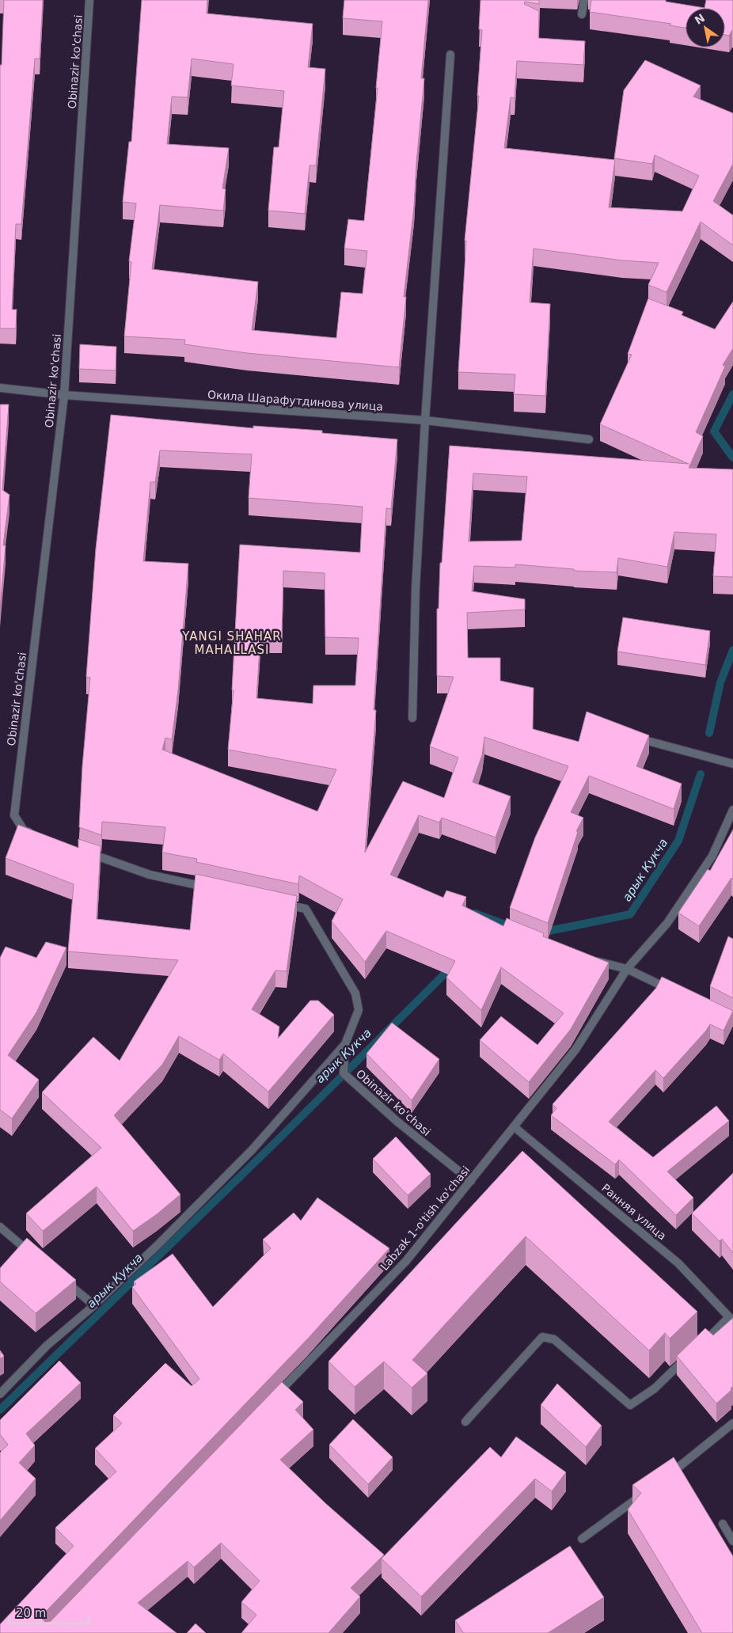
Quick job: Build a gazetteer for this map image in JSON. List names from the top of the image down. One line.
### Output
{"streets":{"street":["Obinazir ko'chasi","Окила Шарафутдинова улица","Ранняя улица","Labzak 1-o'tish ko'chasi"]},"crossings":[["Obinazir ko'chasi","Окила Шарафутдинова улица"],["Obinazir ko'chasi","Labzak 1-o'tish ko'chasi"],["Ранняя улица","Labzak 1-o'tish ko'chasi"]],"districts":["YANGI SHAHAR MAHALLASI"],"water":["арык Кукча"],"scale_bar":"20 m","north":"top left"}
